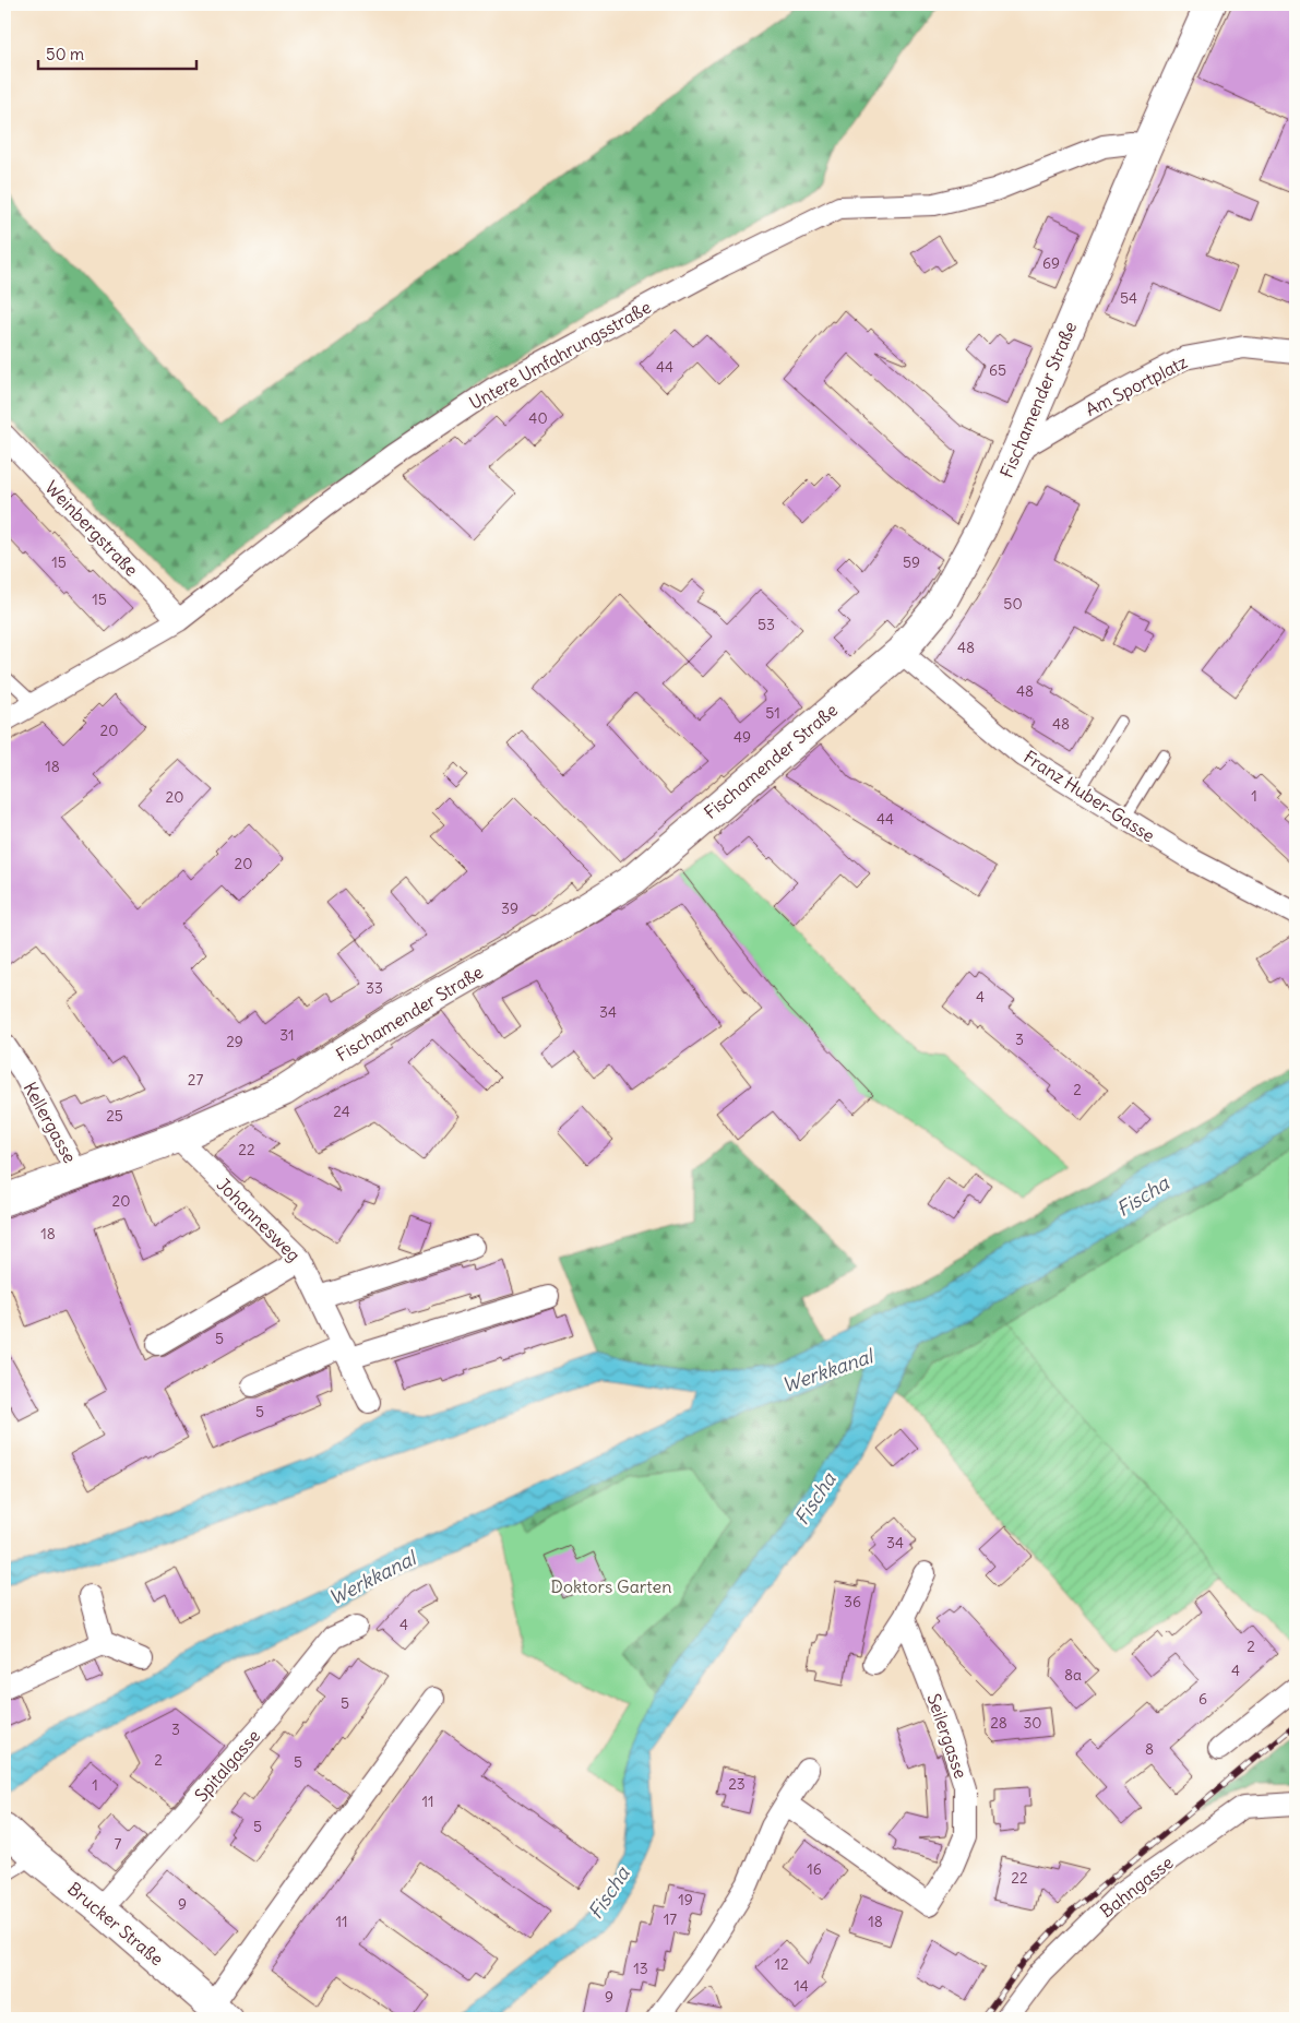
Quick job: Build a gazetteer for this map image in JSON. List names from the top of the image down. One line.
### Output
{"streets":{"main road":["Fischamender Straße","Brucker Straße"],"street":["Untere Umfahrungsstraße","Am Sportplatz","Weinbergstraße","Franz Huber-Gasse","Kellergasse","Johannesweg","Seilergasse","Spitalgasse","Bahngasse"]},"crossings":[["Untere Umfahrungsstraße","Fischamender Straße"],["Untere Umfahrungsstraße","Weinbergstraße"],["Am Sportplatz","Fischamender Straße"],["Fischamender Straße","Franz Huber-Gasse"],["Fischamender Straße","Kellergasse"],["Fischamender Straße","Johannesweg"],["Spitalgasse","Brucker Straße"]],"water":["Fischa","Werkkanal"],"parks":["Doktors Garten"],"house_numbers":["69","54","44","65","40","15","59","15","50","53","48","48","51","48","20","49","18","1","20","44","20","39","33","4","34","31","3","29","27","2","24","25","22","20","18","5","5","34","36","4","2","4","8a","6","5","28","30","3","8","2","5","23","1","11","5","7","16","22","19","9","17","11","18","12","13","14","9"],"scale_bar":"50 m"}
